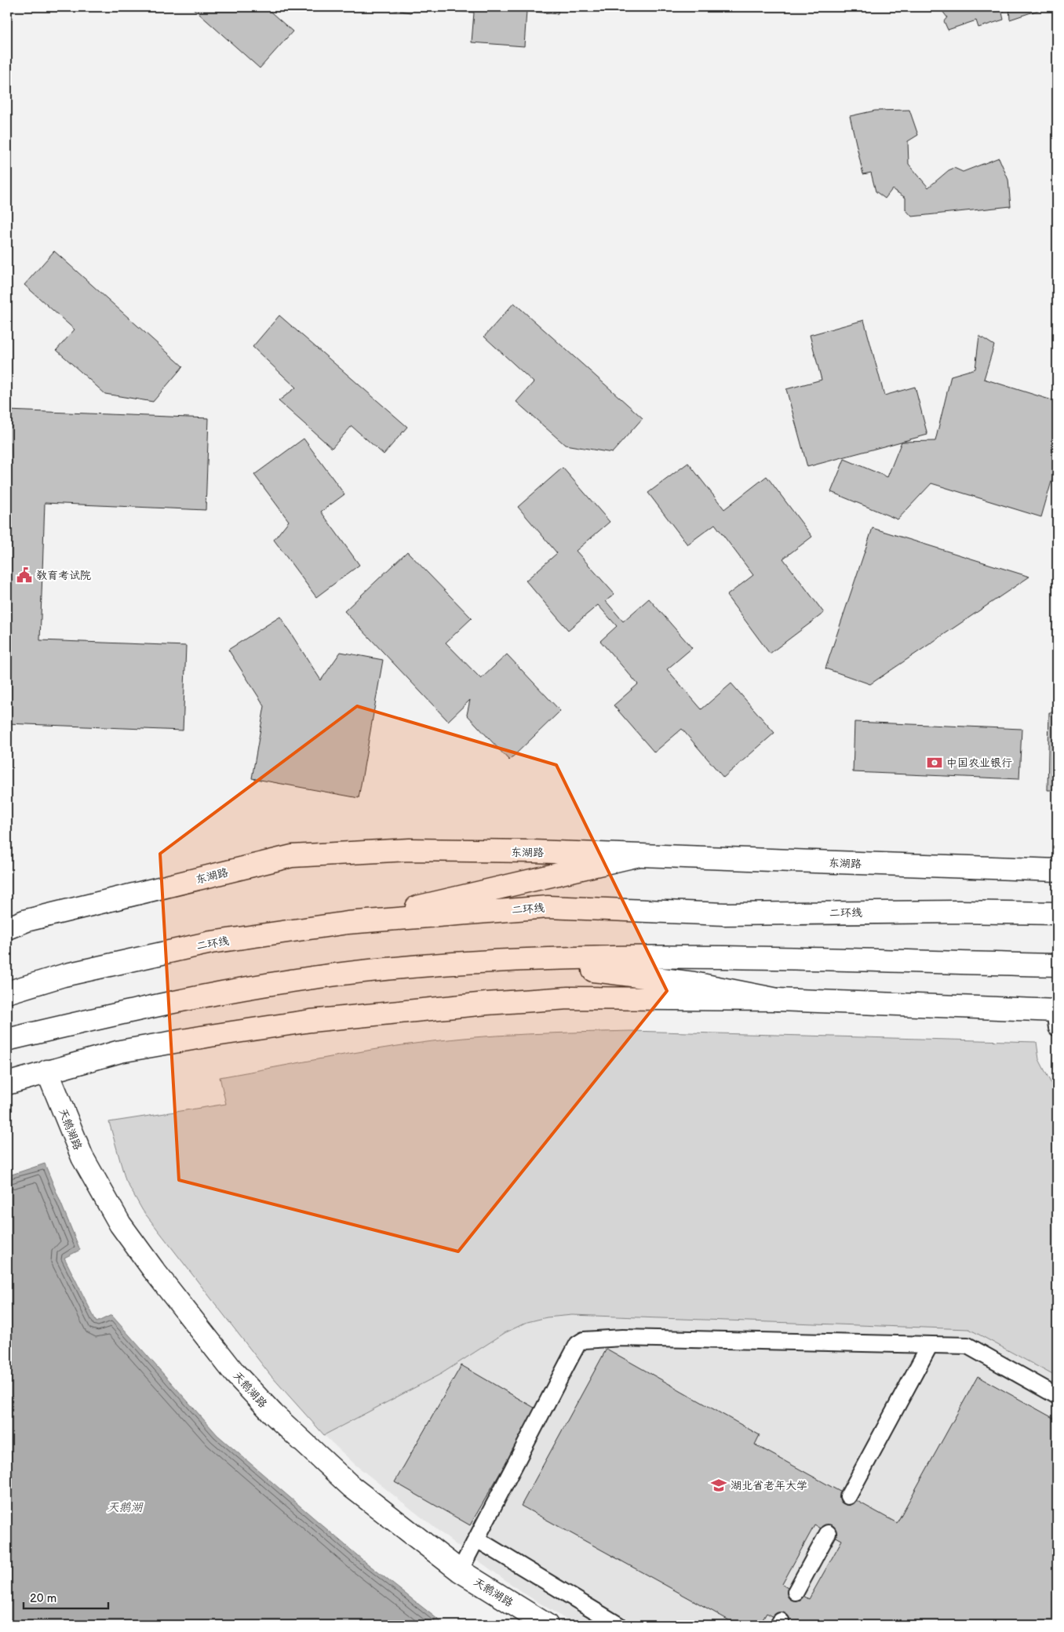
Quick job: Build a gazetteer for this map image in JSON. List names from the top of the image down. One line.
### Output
{"streets":{"main road":["东湖路","二环线","天鹅湖路"]},"water":["天鹅湖"],"places":{"public building":["教育考试院"],"bank":["中国农业银行"],"school or university":["湖北省老年大学"]},"scale_bar":"20 m"}
